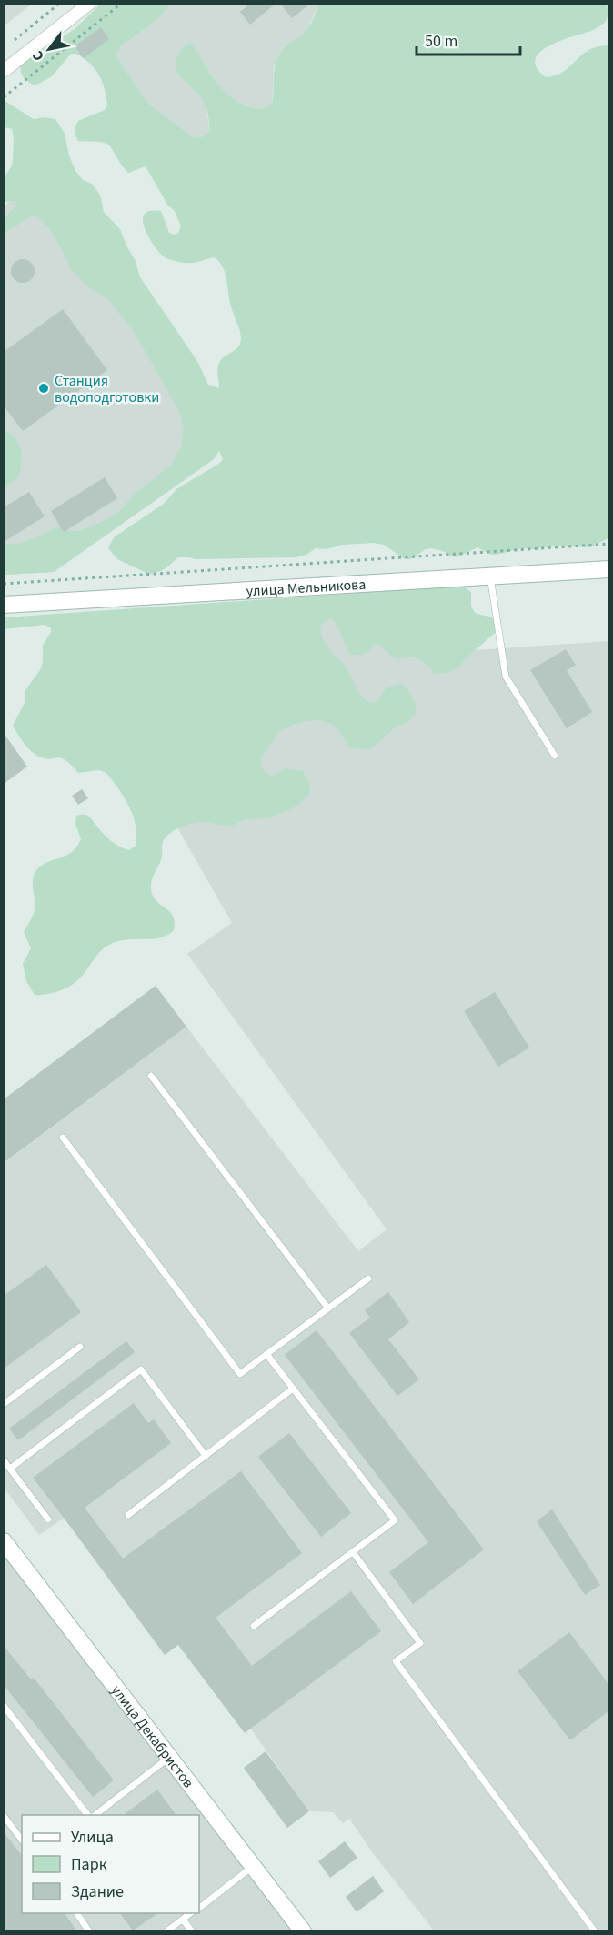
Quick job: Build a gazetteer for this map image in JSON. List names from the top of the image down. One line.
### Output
{"streets":{"street":["улица Мельникова","улица Декабристов"]},"places":["Станция водоподготовки"],"legend":["Улица","Парк","Здание"],"scale_bar":"50 m","north":"bottom left"}
